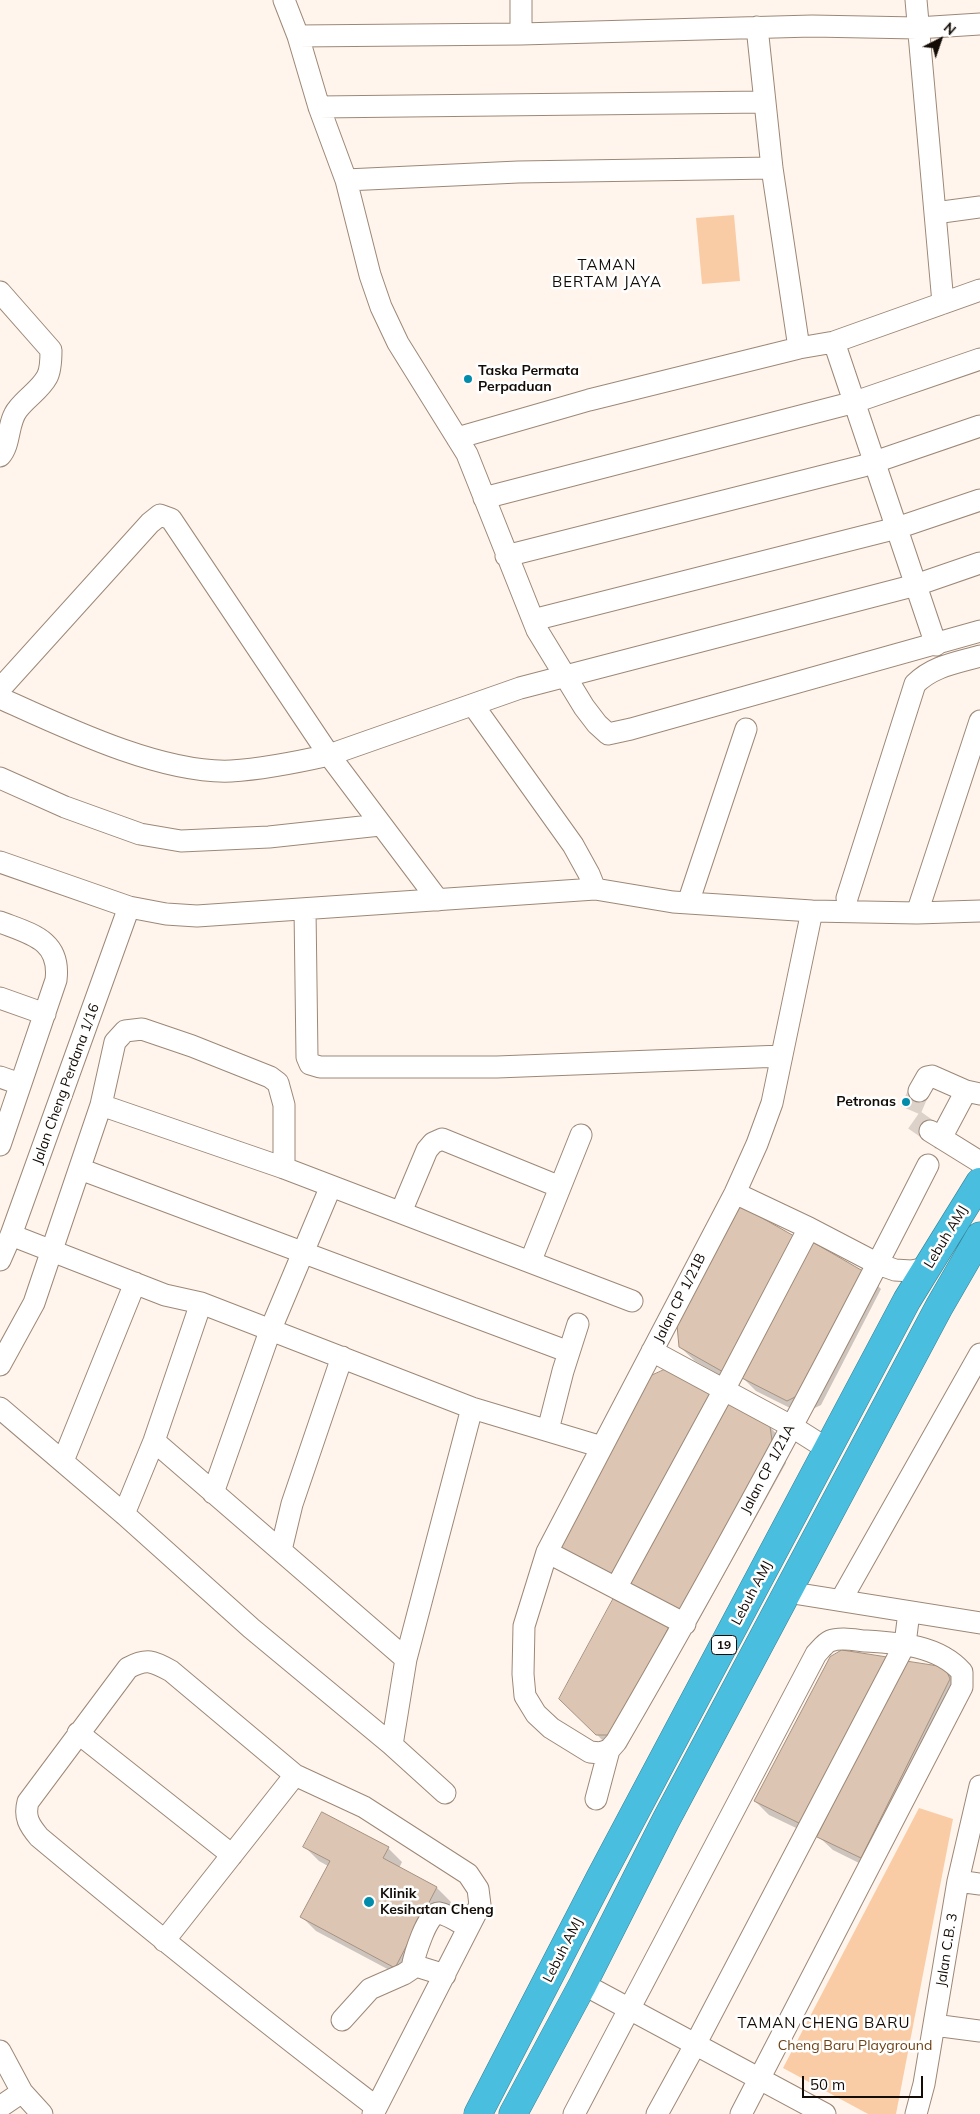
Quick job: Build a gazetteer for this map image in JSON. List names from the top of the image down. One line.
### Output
{"streets":{"highway":["Lebuh AMJ","19"],"street":["Jalan Cheng Perdana 1/16","Jalan CP 1/21B","Jalan CP 1/21A","Jalan C.B. 3"]},"crossings":[["Jalan CP 1/21B","Jalan CP 1/21A"]],"districts":["TAMAN BERTAM JAYA","TAMAN CHENG BARU"],"parks":["Cheng Baru Playground"],"places":["Taska Permata Perpaduan","Petronas","Klinik Kesihatan Cheng"],"scale_bar":"50 m","north":"top right"}
